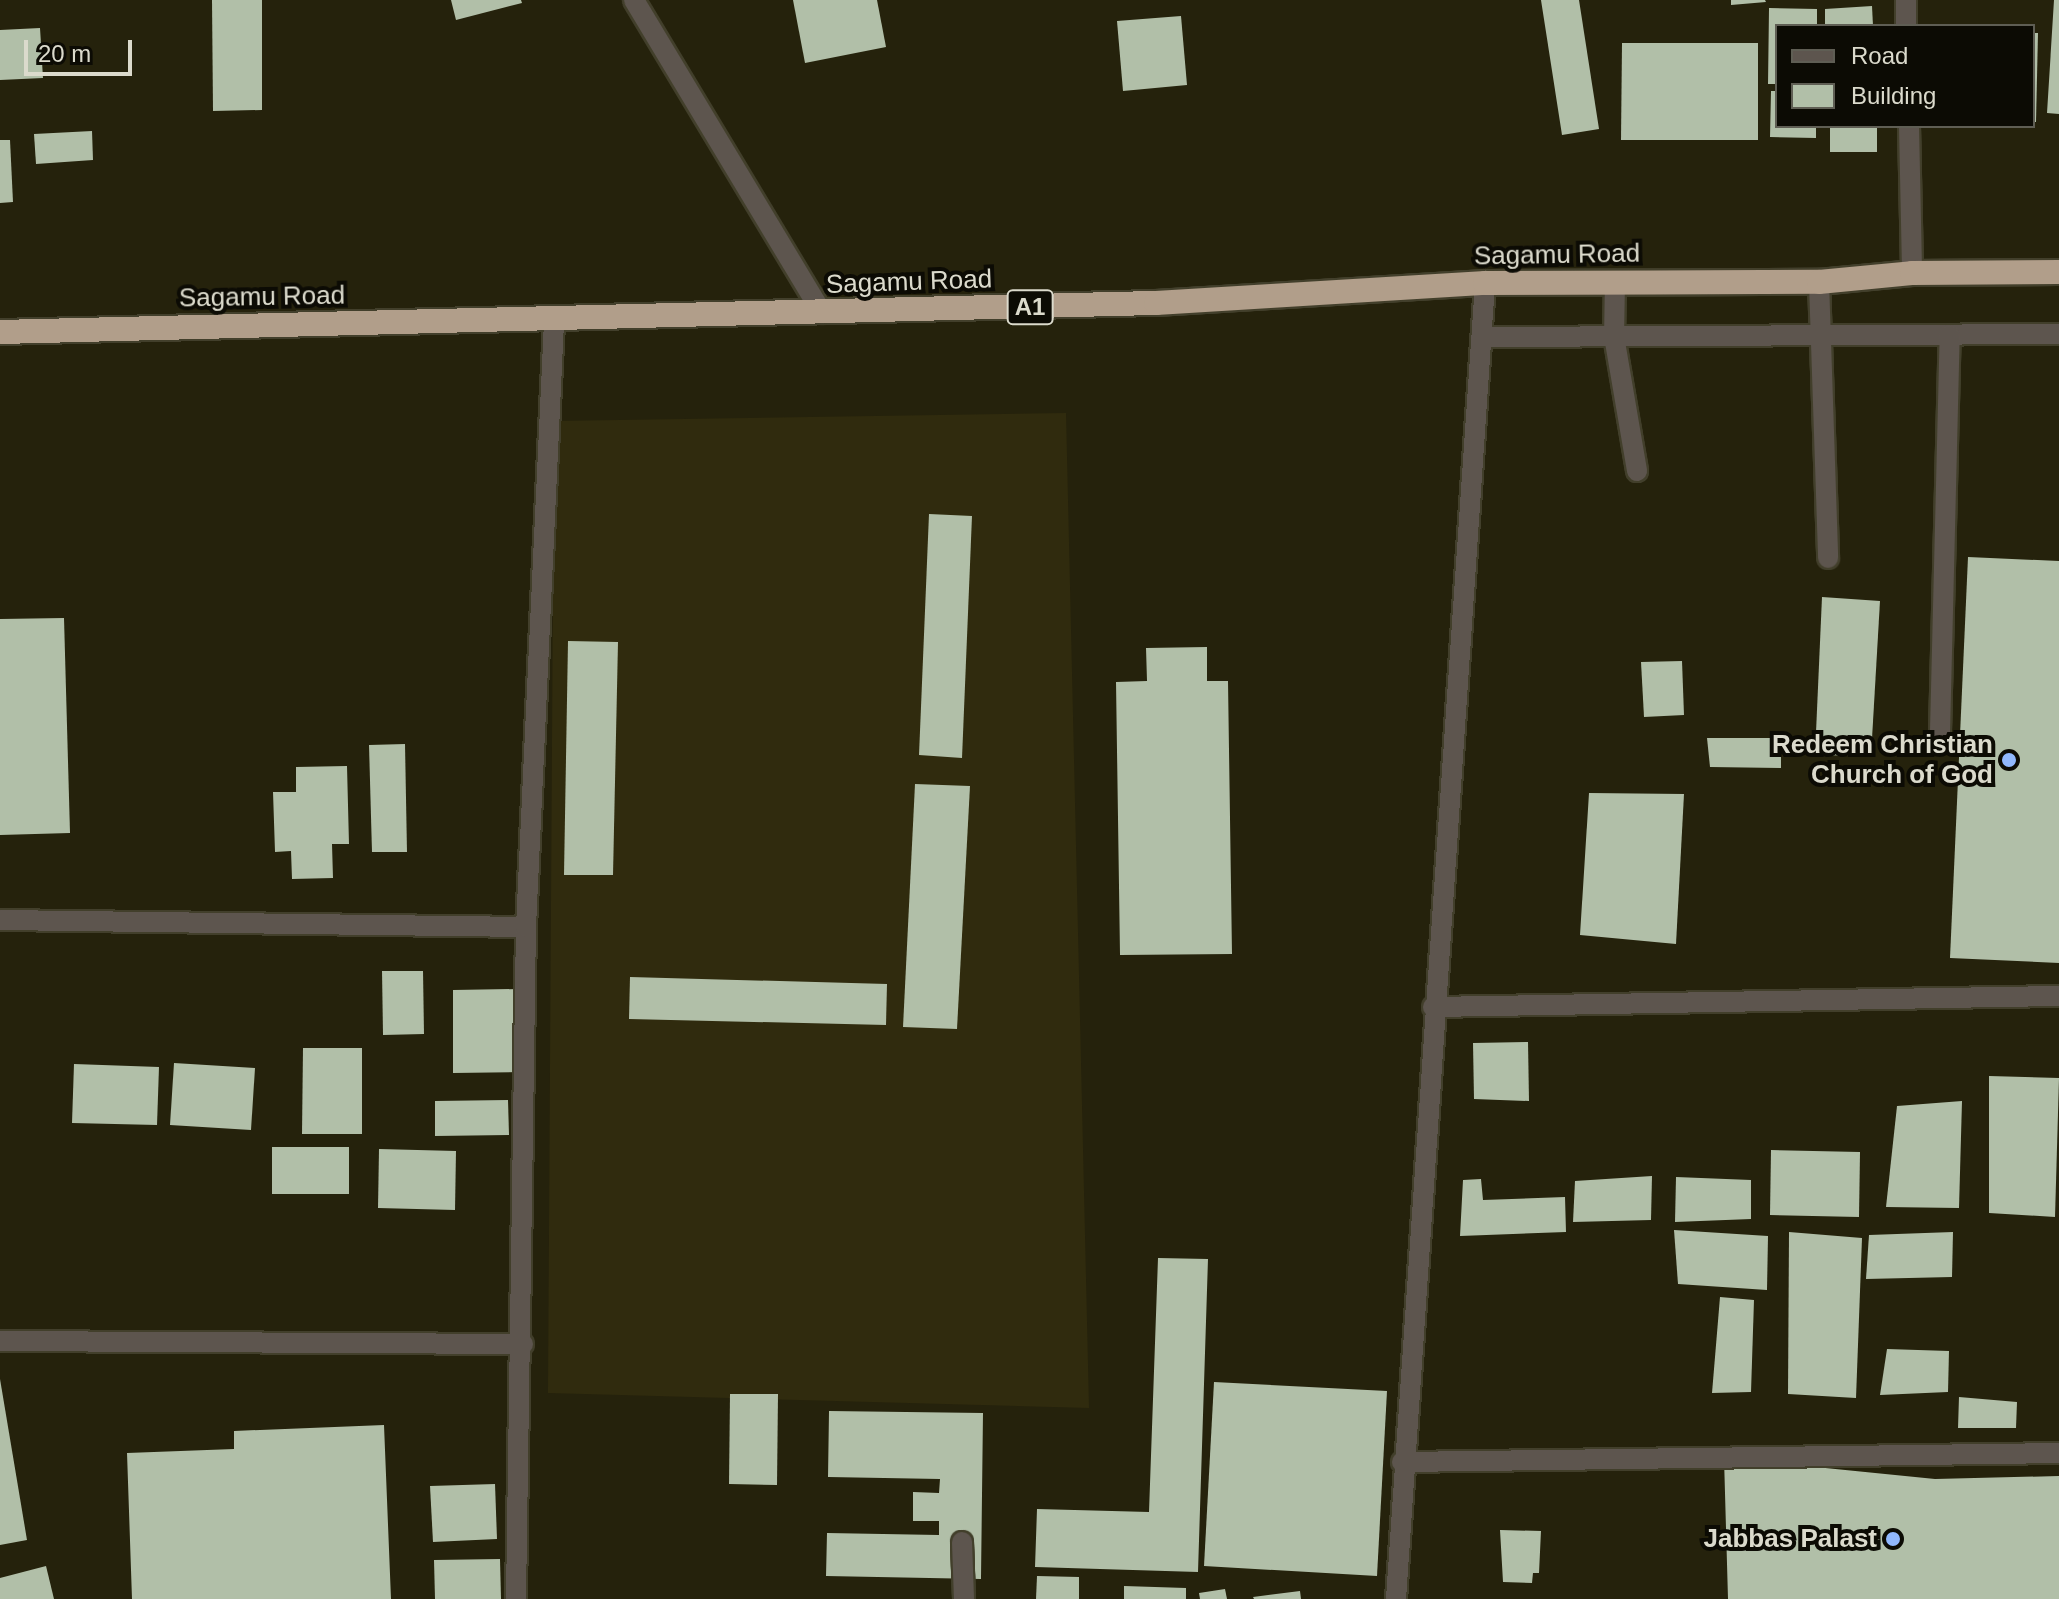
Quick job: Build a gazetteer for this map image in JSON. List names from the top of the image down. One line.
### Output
{"streets":{"highway":["Sagamu Road","A1"]},"places":["Redeem Christian Church of God","Jabbas Palast"],"legend":["Road","Building"],"scale_bar":"20 m"}
